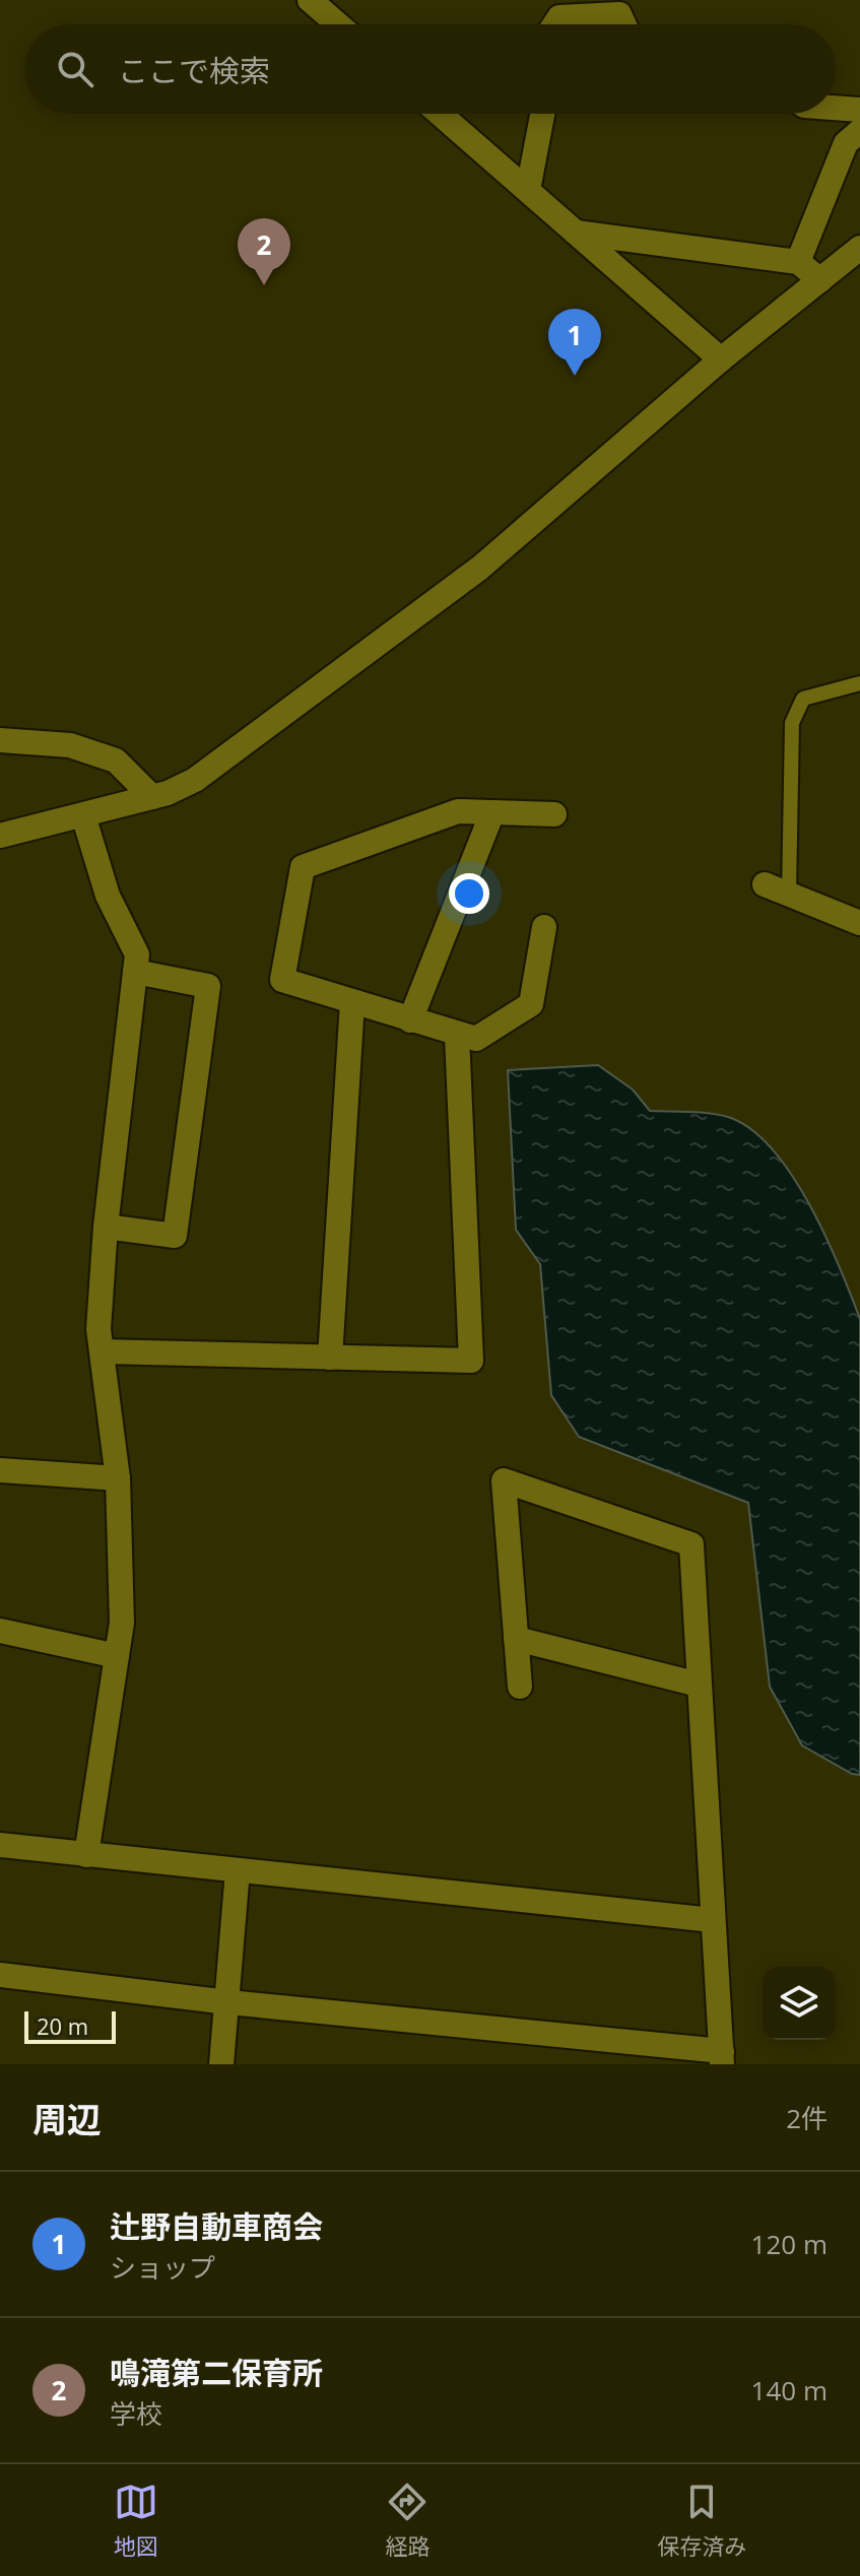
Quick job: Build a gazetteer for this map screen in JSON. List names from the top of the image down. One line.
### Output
{"scale_bar":"20 m","page":{"search":"ここで検索","pins":["2","1"],"scale":"20 m","heading":["周辺","2件"],"list":[{"mark":"1","name":"辻野自動車商会","note":"ショップ","value":"120 m"},{"mark":"2","name":"鳴滝第二保育所","note":"学校","value":"140 m"}],"nav":["地図","経路","保存済み"]}}
